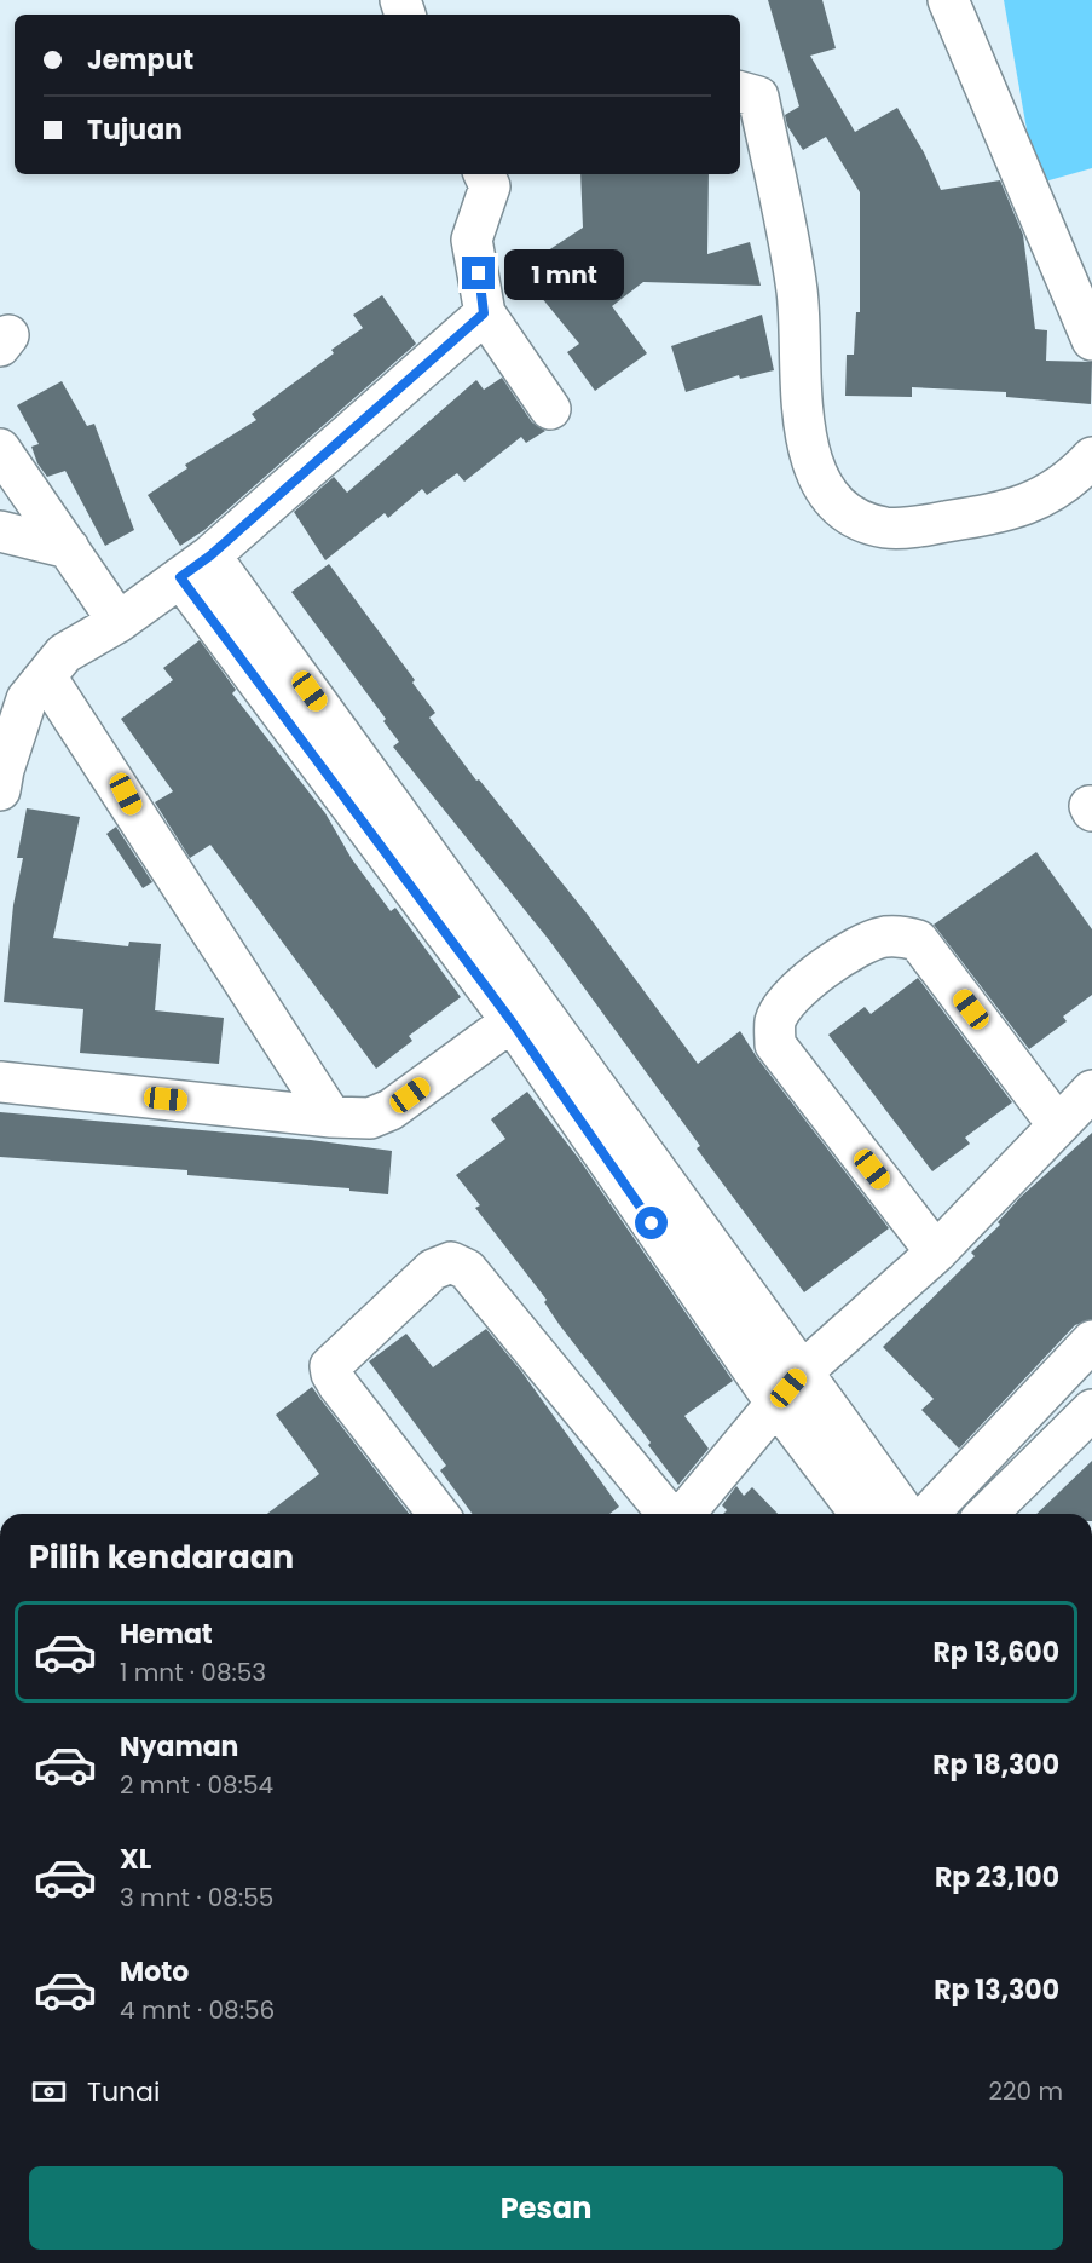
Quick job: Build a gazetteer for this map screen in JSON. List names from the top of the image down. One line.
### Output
{"page":{"banner":["Jemput","Tujuan"],"bubble":"1 mnt","heading":"Pilih kendaraan","list":[{"name":"Hemat","note":"1 mnt · 08:53","value":"Rp 13,600"},{"name":"Nyaman","note":"2 mnt · 08:54","value":"Rp 18,300"},{"name":"XL","note":"3 mnt · 08:55","value":"Rp 23,100"},{"name":"Moto","note":"4 mnt · 08:56","value":"Rp 13,300"}],"pay":["Tunai","220 m"],"buttons":"Pesan"}}
